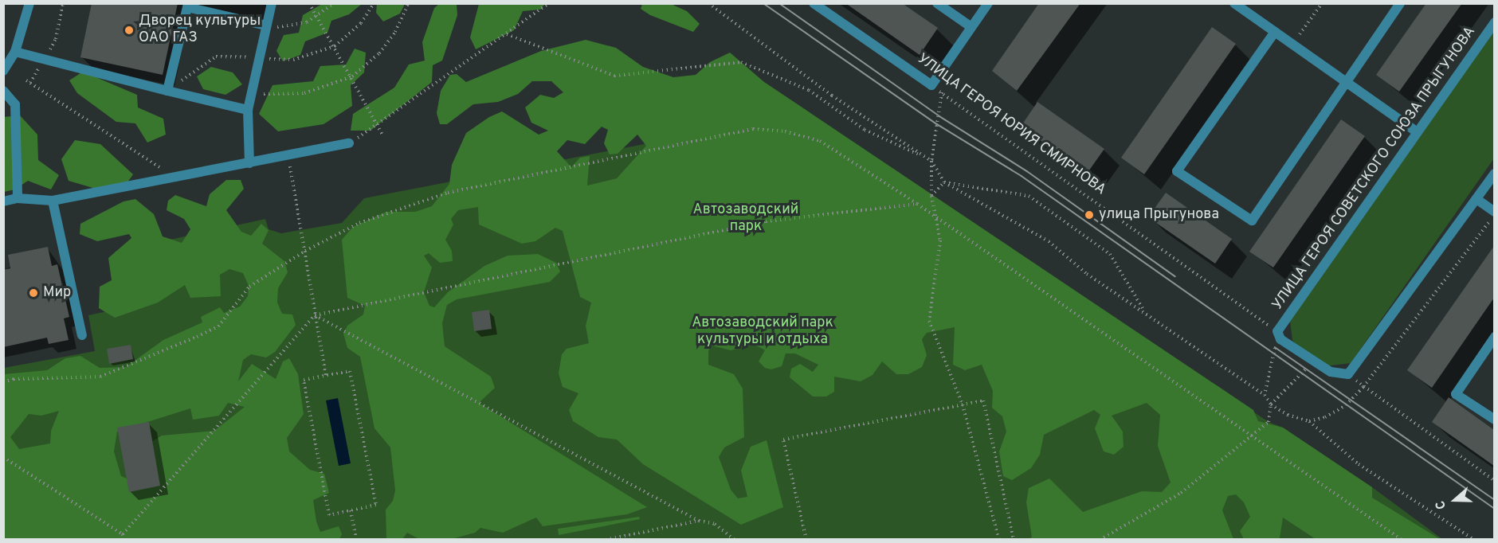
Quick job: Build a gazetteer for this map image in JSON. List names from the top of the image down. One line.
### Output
{"streets":{"street":["УЛИЦА ГЕРОЯ ЮРИЯ СМИРНОВА","УЛИЦА ГЕРОЯ СОВЕТСКОГО СОЮЗА ПРЫГУНОВА"]},"crossings":[["УЛИЦА ГЕРОЯ ЮРИЯ СМИРНОВА","УЛИЦА ГЕРОЯ СОВЕТСКОГО СОЮЗА ПРЫГУНОВА"]],"parks":["Автозаводский парк","Автозаводский парк культуры и отдыха"],"places":["Дворец культуры ОАО ГАЗ","улица Прыгунова","Мир"],"north":"left"}
